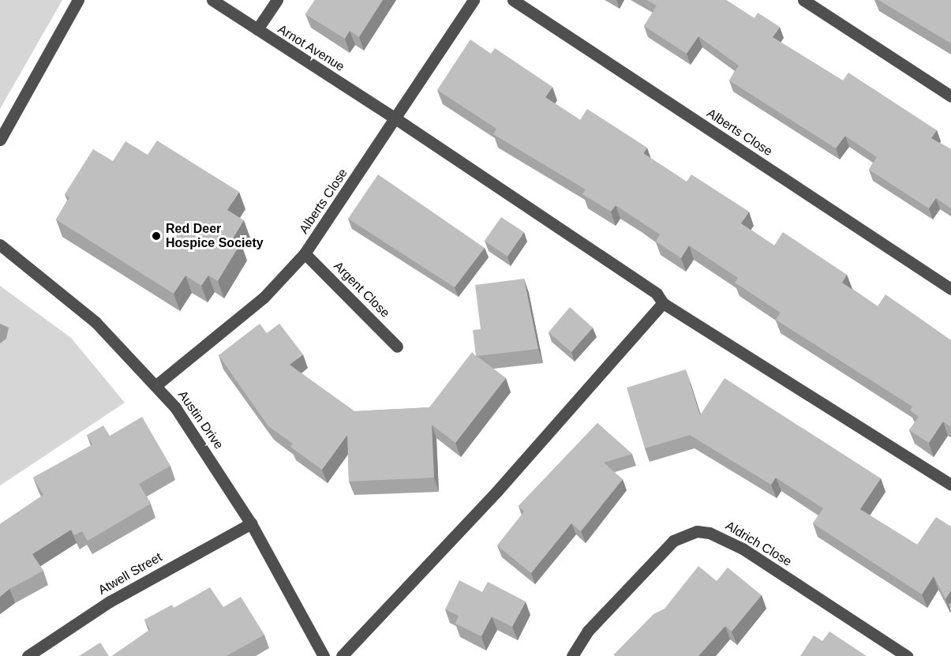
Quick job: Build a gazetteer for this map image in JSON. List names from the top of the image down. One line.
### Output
{"streets":{"street":["Arnot Avenue","Alberts Close","Argent Close","Austin Drive","Aldrich Close","Atwell Street"]},"crossings":[["Arnot Avenue","Alberts Close"],["Alberts Close","Argent Close"],["Alberts Close","Austin Drive"],["Austin Drive","Atwell Street"]],"places":["Red Deer Hospice Society"]}
